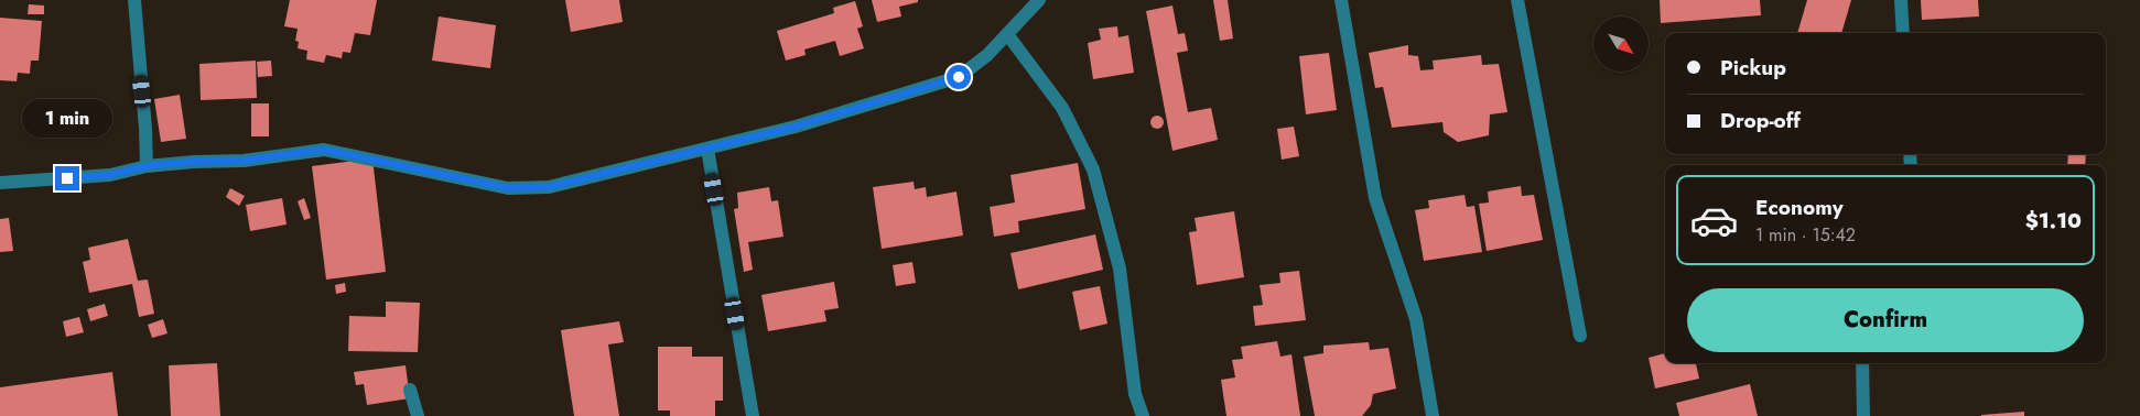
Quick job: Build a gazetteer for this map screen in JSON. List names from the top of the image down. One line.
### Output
{"north":"bottom right","page":{"banner":["Pickup","Drop-off"],"bubble":"1 min","list":[{"name":"Economy","note":"1 min · 15:42","value":"$1.10"}],"buttons":"Confirm"}}
